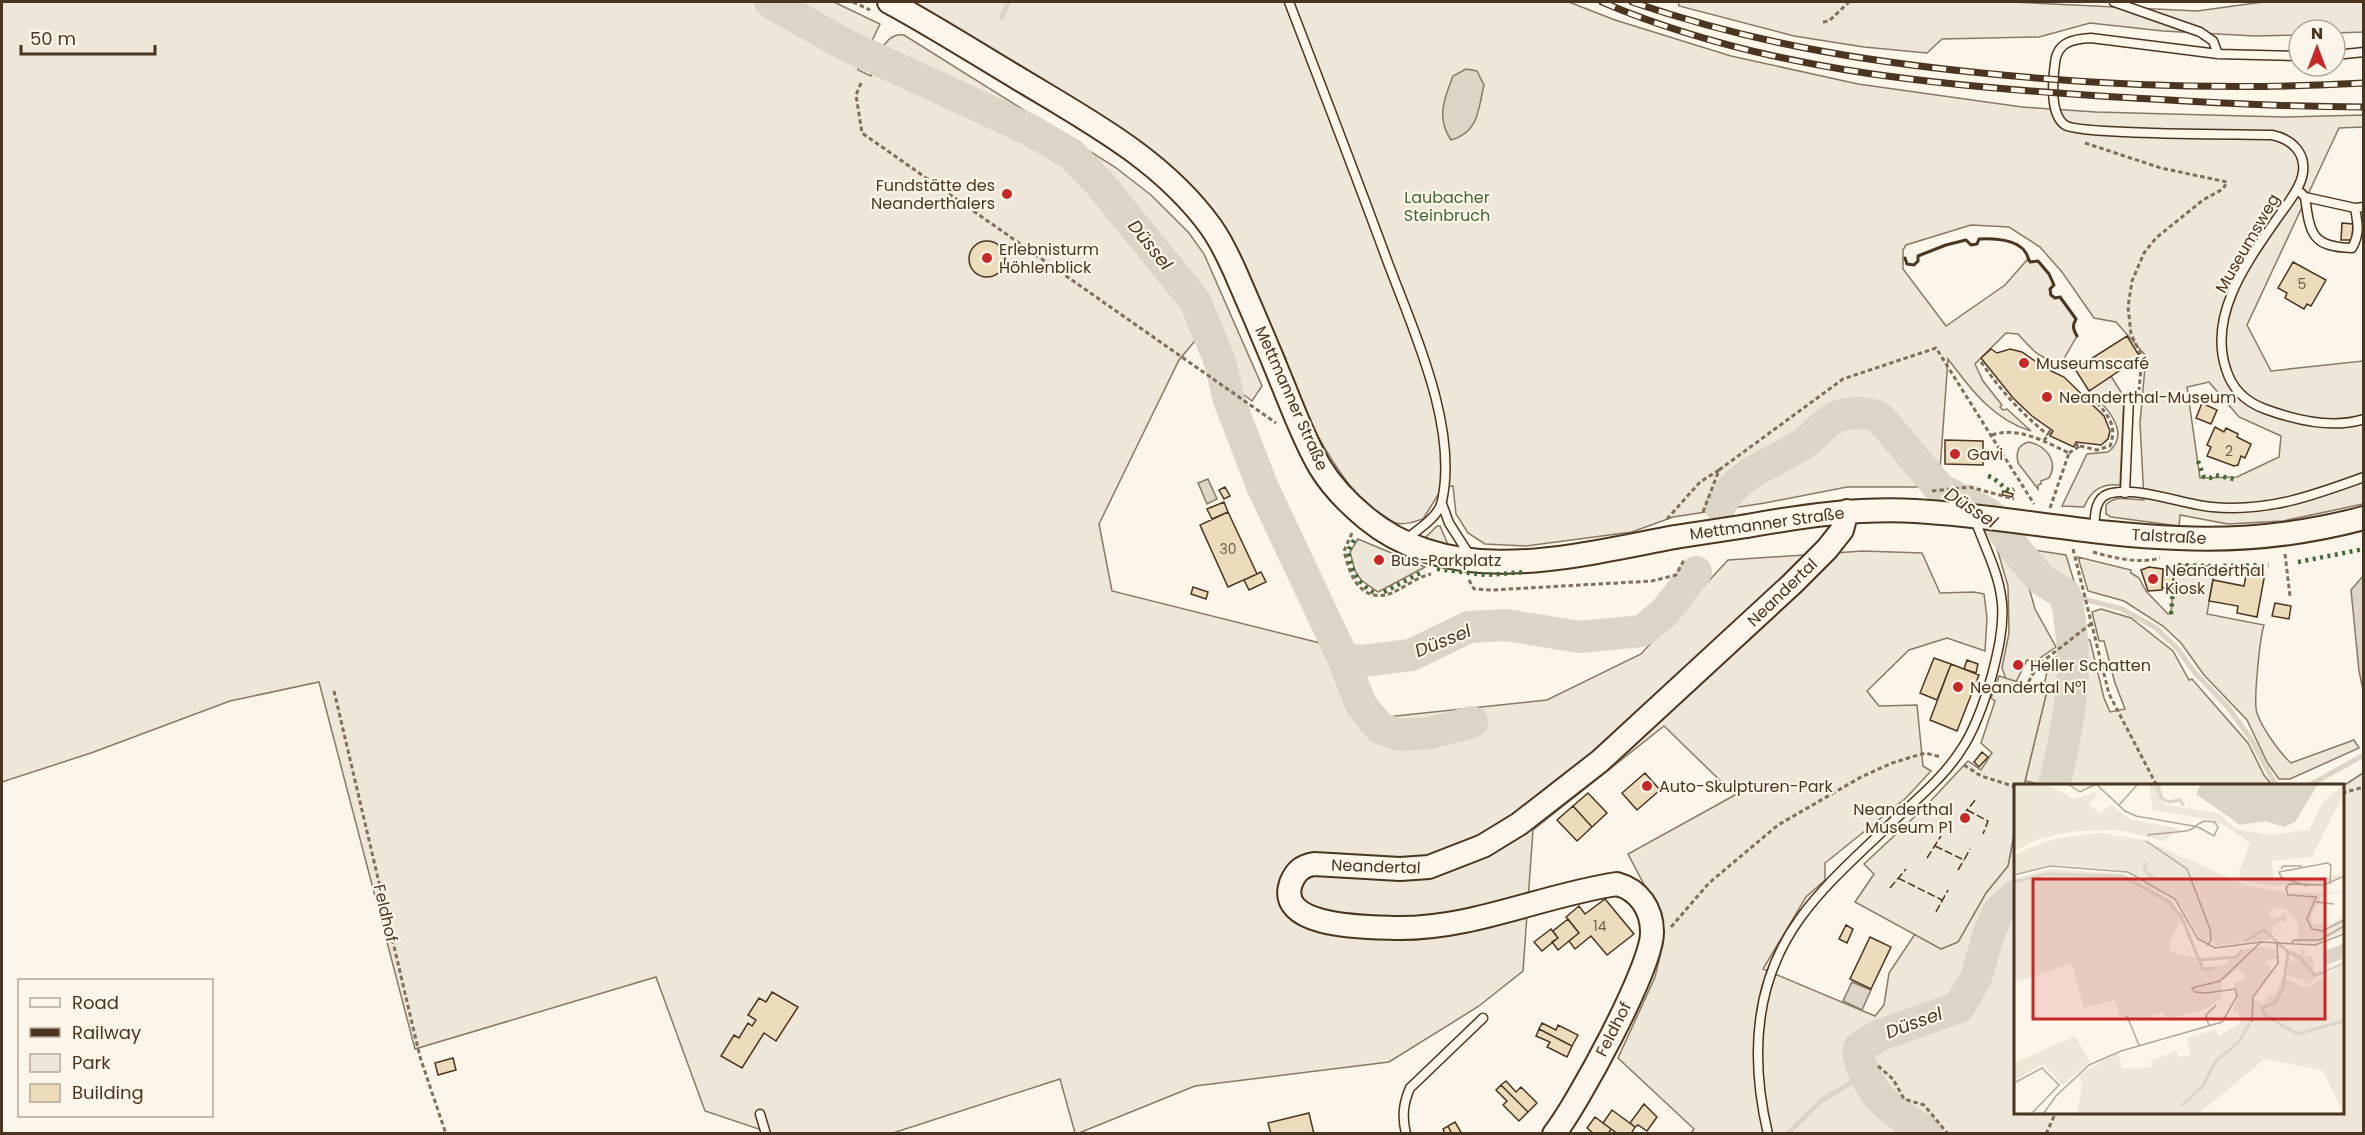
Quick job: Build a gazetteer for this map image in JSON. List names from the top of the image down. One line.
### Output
{"streets":{"main road":["Mettmanner Straße","Talstraße","Neandertal","Feldhof"],"lane":["Museumsweg"]},"crossings":[["Mettmanner Straße","Talstraße"],["Mettmanner Straße","Neandertal"],["Neandertal","Feldhof"]],"water":["Düssel"],"parks":["Laubacher Steinbruch"],"places":["Fundstätte des Neanderthalers","Erlebnisturm Höhlenblick","Museumscafé","Neanderthal-Museum","Gavi","Bus-Parkplatz","Neanderthal Kiosk","Heller Schatten","Neandertal N°1","Auto-Skulpturen-Park","Neanderthal Museum P1"],"house_numbers":["5","2","30","14"],"legend":["Road","Railway","Park","Building"],"scale_bar":"50 m","north":"top"}
